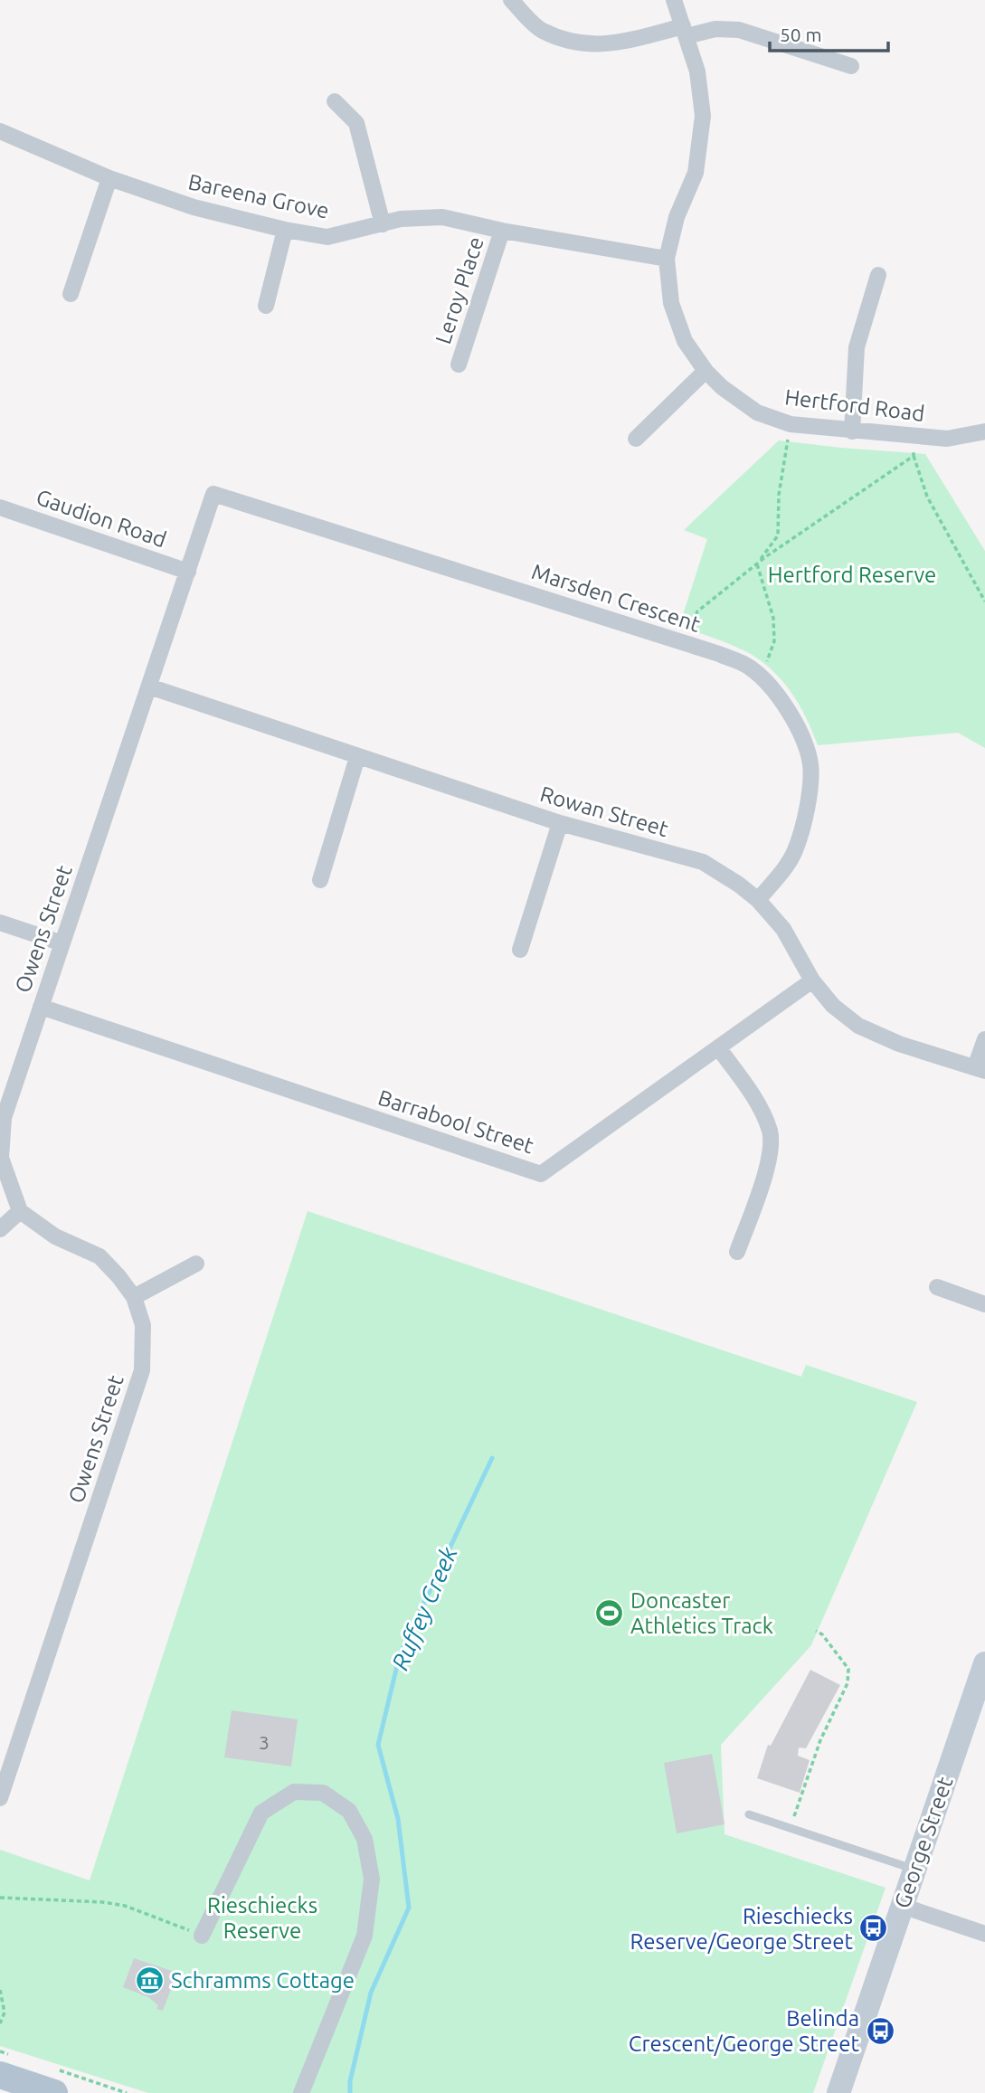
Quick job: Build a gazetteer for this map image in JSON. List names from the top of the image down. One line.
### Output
{"streets":{"main road":["George Street"],"street":["Bareena Grove","Leroy Place","Hertford Road","Gaudion Road","Marsden Crescent","Rowan Street","Owens Street","Barrabool Street"]},"crossings":[["Bareena Grove","Leroy Place"],["Bareena Grove","Hertford Road"],["Gaudion Road","Owens Street"],["Marsden Crescent","Rowan Street"],["Marsden Crescent","Owens Street"],["Rowan Street","Owens Street"],["Rowan Street","Barrabool Street"],["Owens Street","Barrabool Street"]],"water":["Ruffey Creek"],"parks":["Hertford Reserve","Rieschiecks Reserve"],"places":{"sports":["Doncaster Athletics Track"],"bus stop":["Rieschiecks Reserve/George Street","Belinda Crescent/George Street"],"museum":["Schramms Cottage"]},"house_numbers":["3"],"scale_bar":"50 m"}
